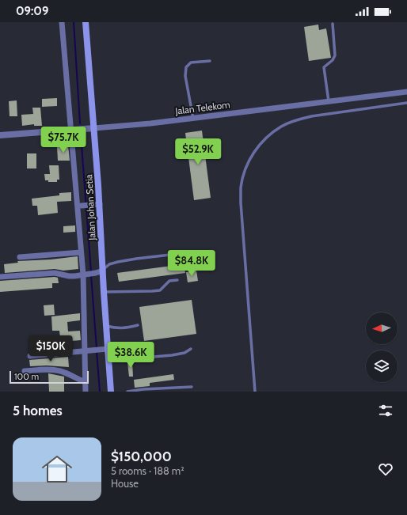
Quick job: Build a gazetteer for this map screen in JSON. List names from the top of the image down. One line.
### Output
{"streets":{"main road":["Jalan Johan Setia"],"street":["Jalan Telekom"]},"crossings":[["Jalan Telekom","Jalan Johan Setia"]],"scale_bar":"100 m","north":"left","page":{"status":"09:09","price":["$75.7K","$52.9K","$84.8K","$150K","$38.6K"],"scale":"100 m","heading":"5 homes","list":[{"name":"$150,000","note":"5 rooms · 188 m² · House"}]}}
